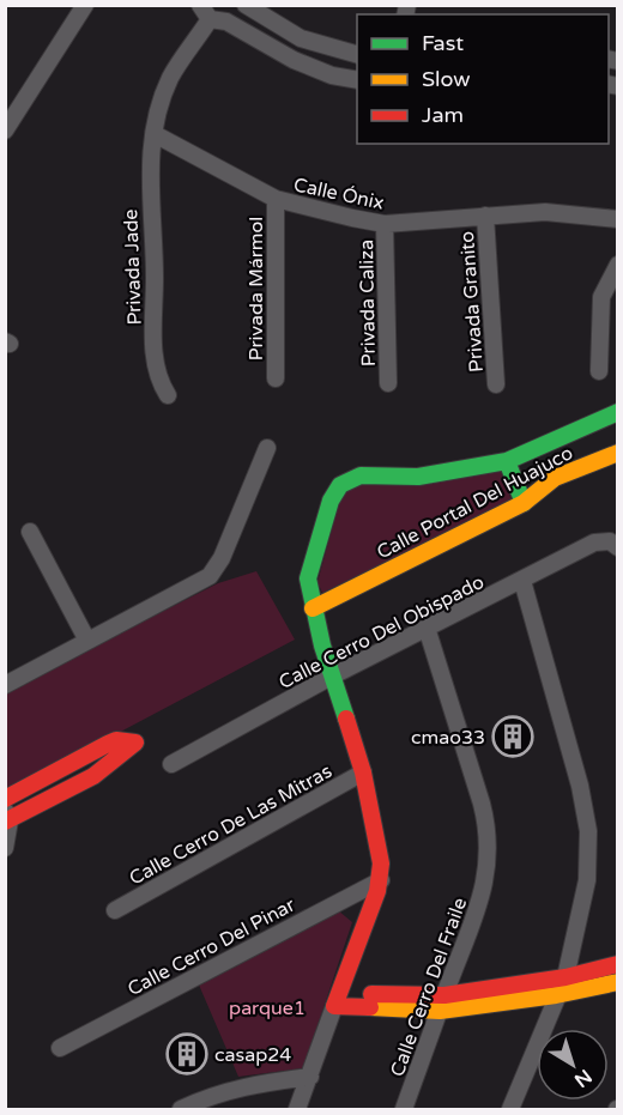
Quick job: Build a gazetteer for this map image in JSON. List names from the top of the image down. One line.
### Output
{"streets":{"street":["Calle Ónix","Privada Jade","Privada Mármol","Privada Granito","Privada Caliza","Calle Portal Del Huajuco","Calle Cerro Del Obispado","Calle Cerro De Las Mitras","Calle Cerro Del Pinar","Calle Cerro Del Fraile"]},"crossings":[["Calle Ónix","Privada Jade"],["Calle Ónix","Privada Mármol"],["Calle Ónix","Privada Granito"],["Calle Ónix","Privada Caliza"],["Calle Portal Del Huajuco","Calle Cerro Del Obispado"],["Calle Portal Del Huajuco","Calle Cerro De Las Mitras"],["Calle Portal Del Huajuco","Calle Cerro Del Pinar"],["Calle Cerro Del Obispado","Calle Cerro Del Fraile"]],"parks":["parque1"],"places":{"building":["cmao33","casap24"]},"legend":["Fast","Slow","Jam"],"north":"bottom right"}
